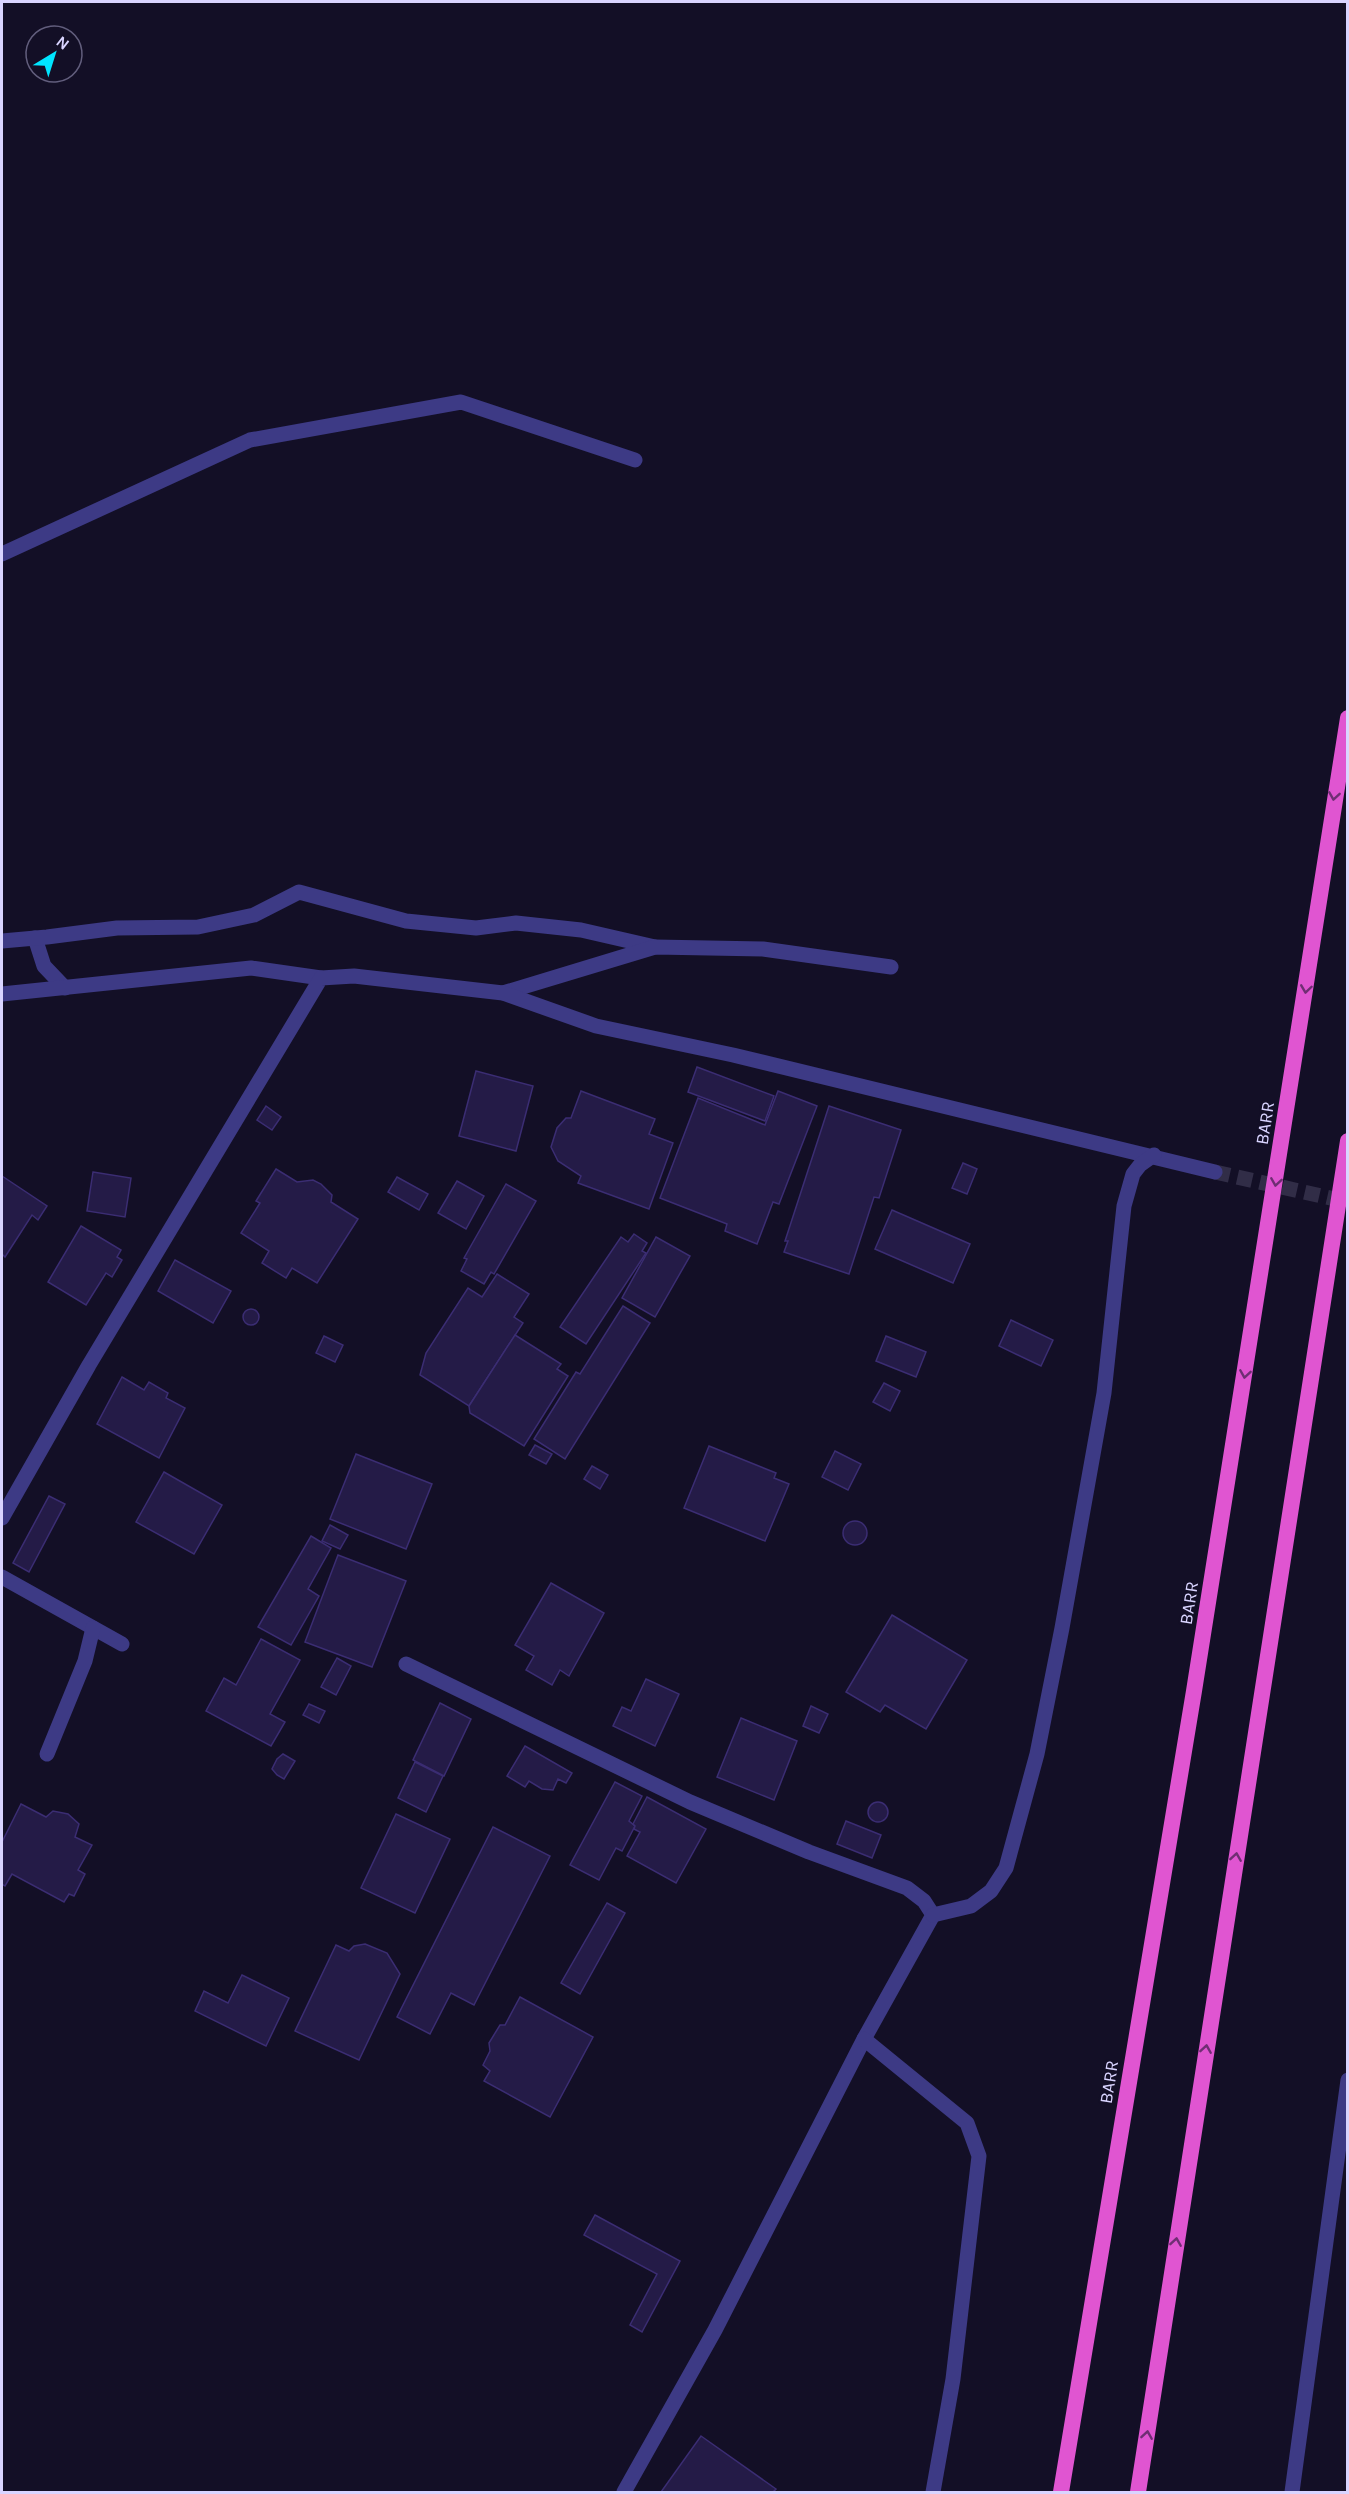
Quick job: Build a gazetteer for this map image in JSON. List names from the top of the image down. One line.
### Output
{"streets":{"highway":["BARR"]},"north":"top right"}
